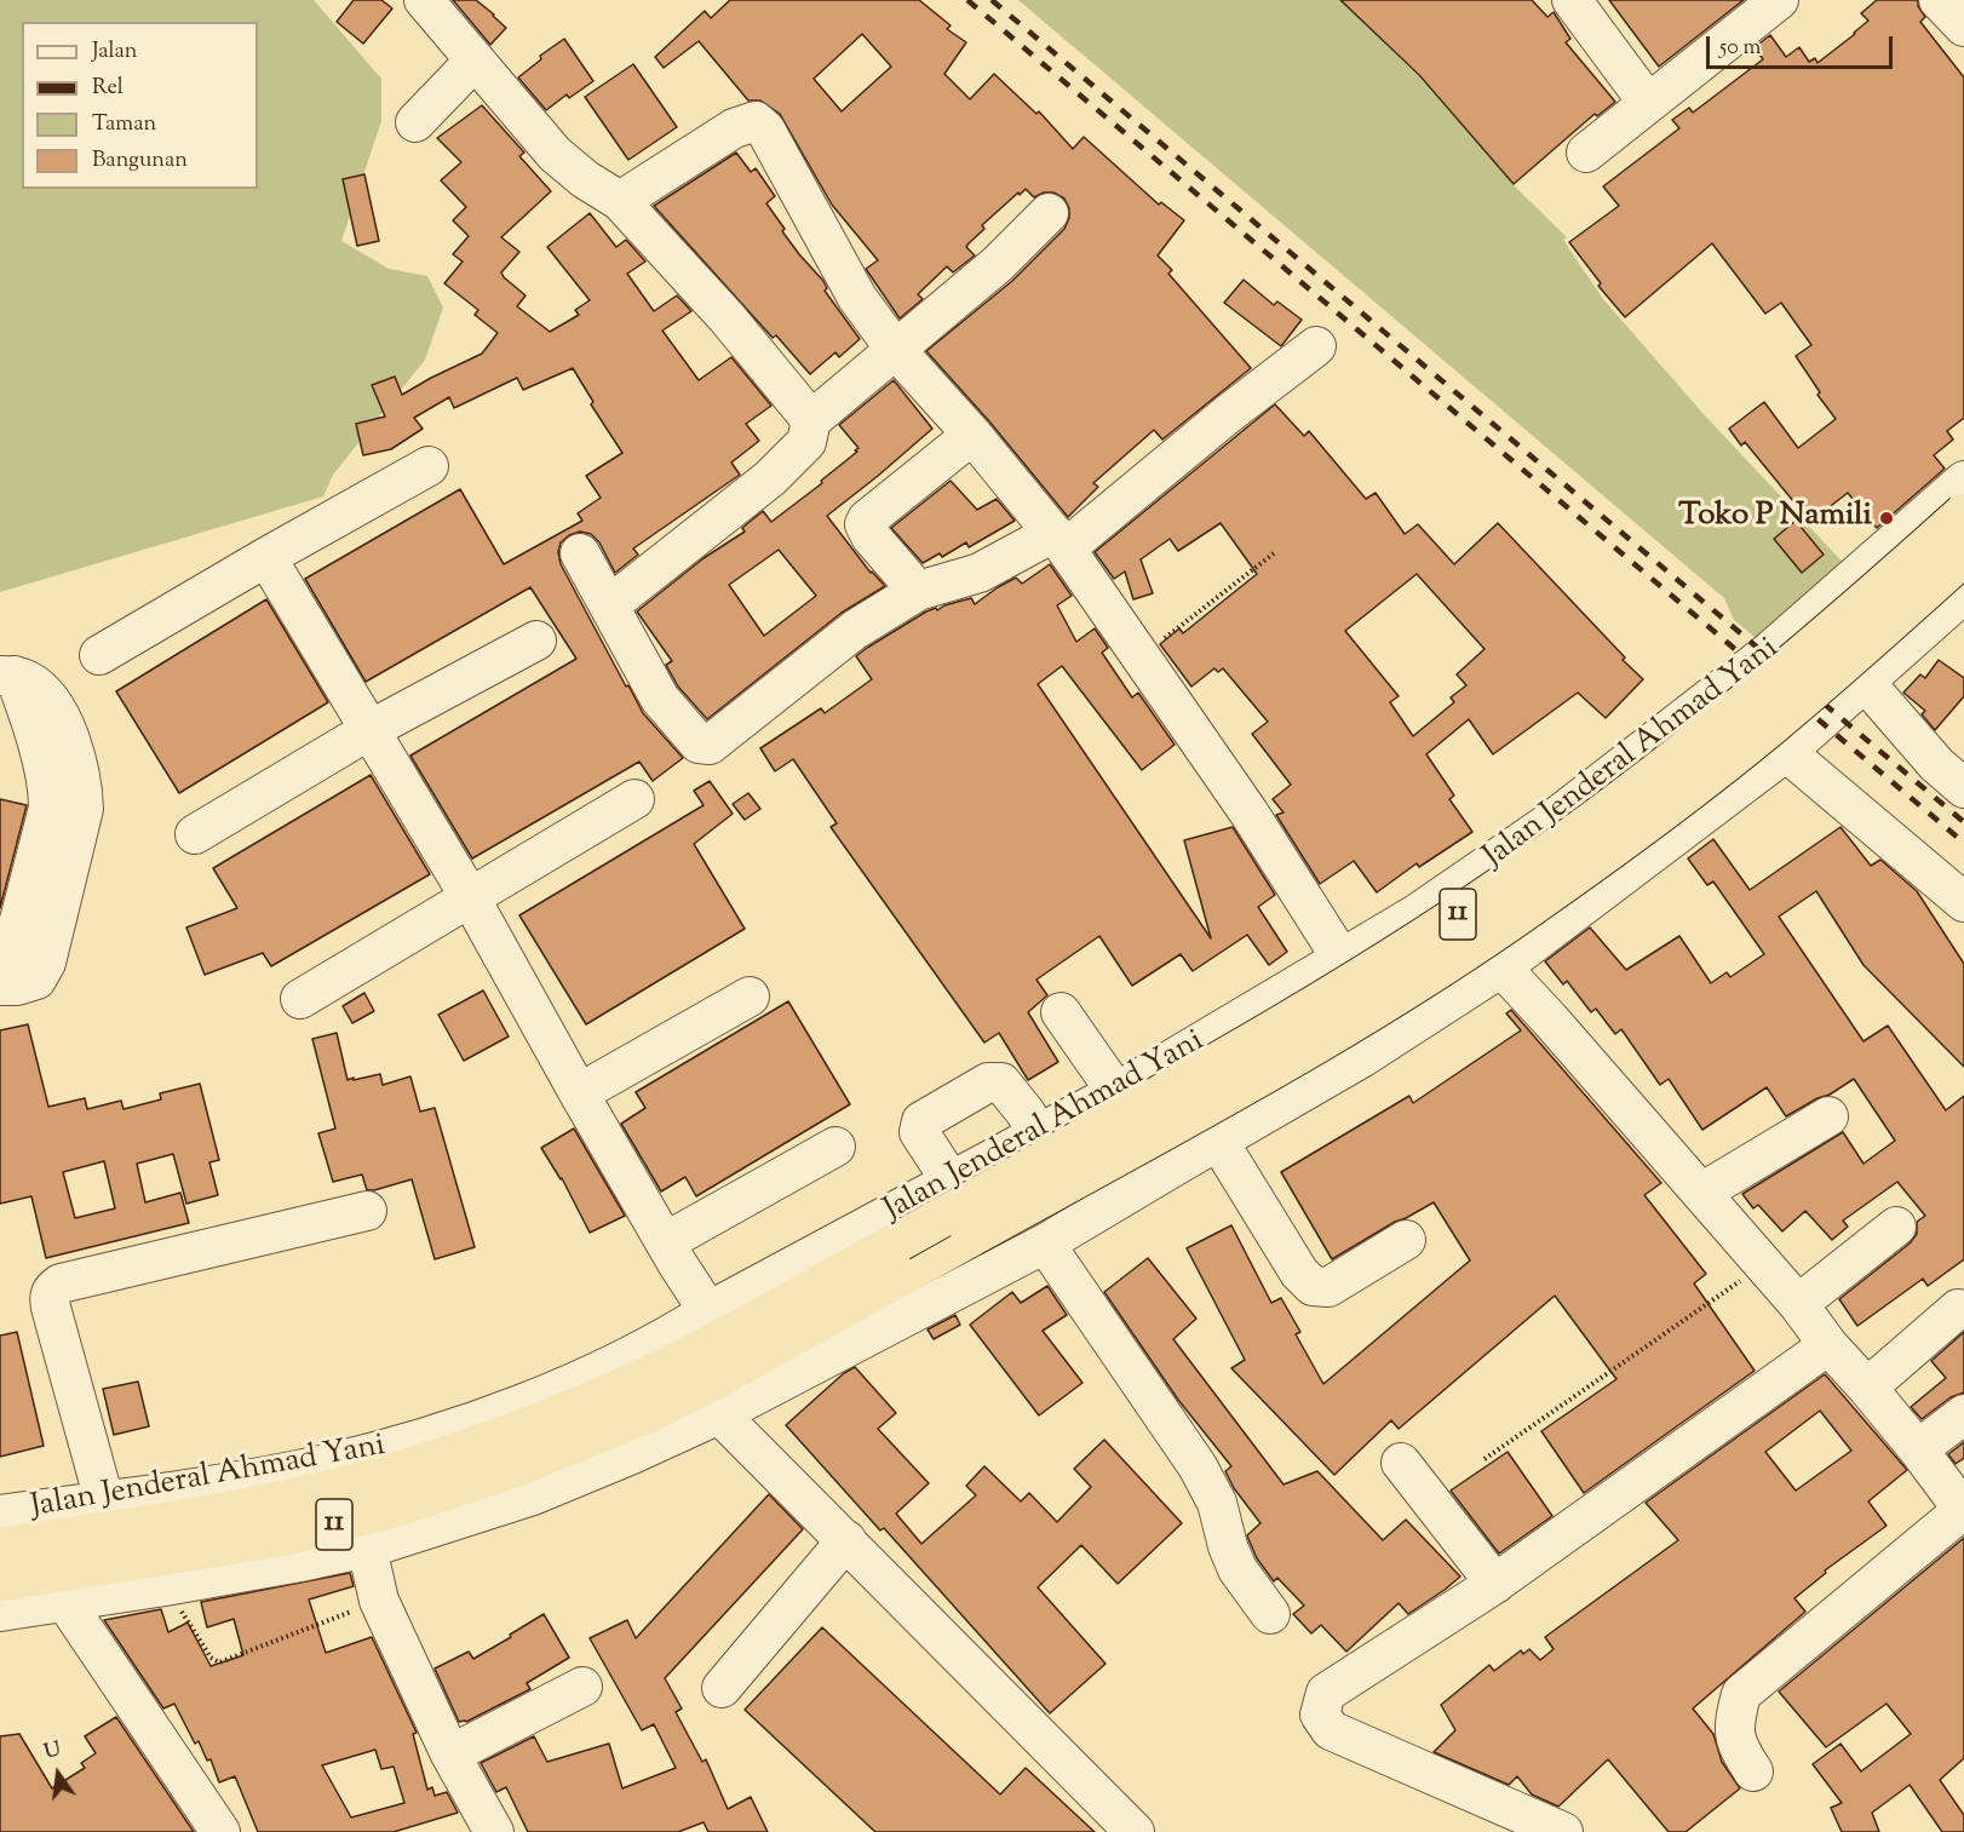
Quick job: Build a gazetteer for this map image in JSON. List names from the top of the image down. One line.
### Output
{"streets":{"highway":["Jalan Jenderal Ahmad Yani","11"]},"places":["Toko P Namili"],"legend":["Jalan","Rel","Taman","Bangunan"],"scale_bar":"50 m","north":"top"}
